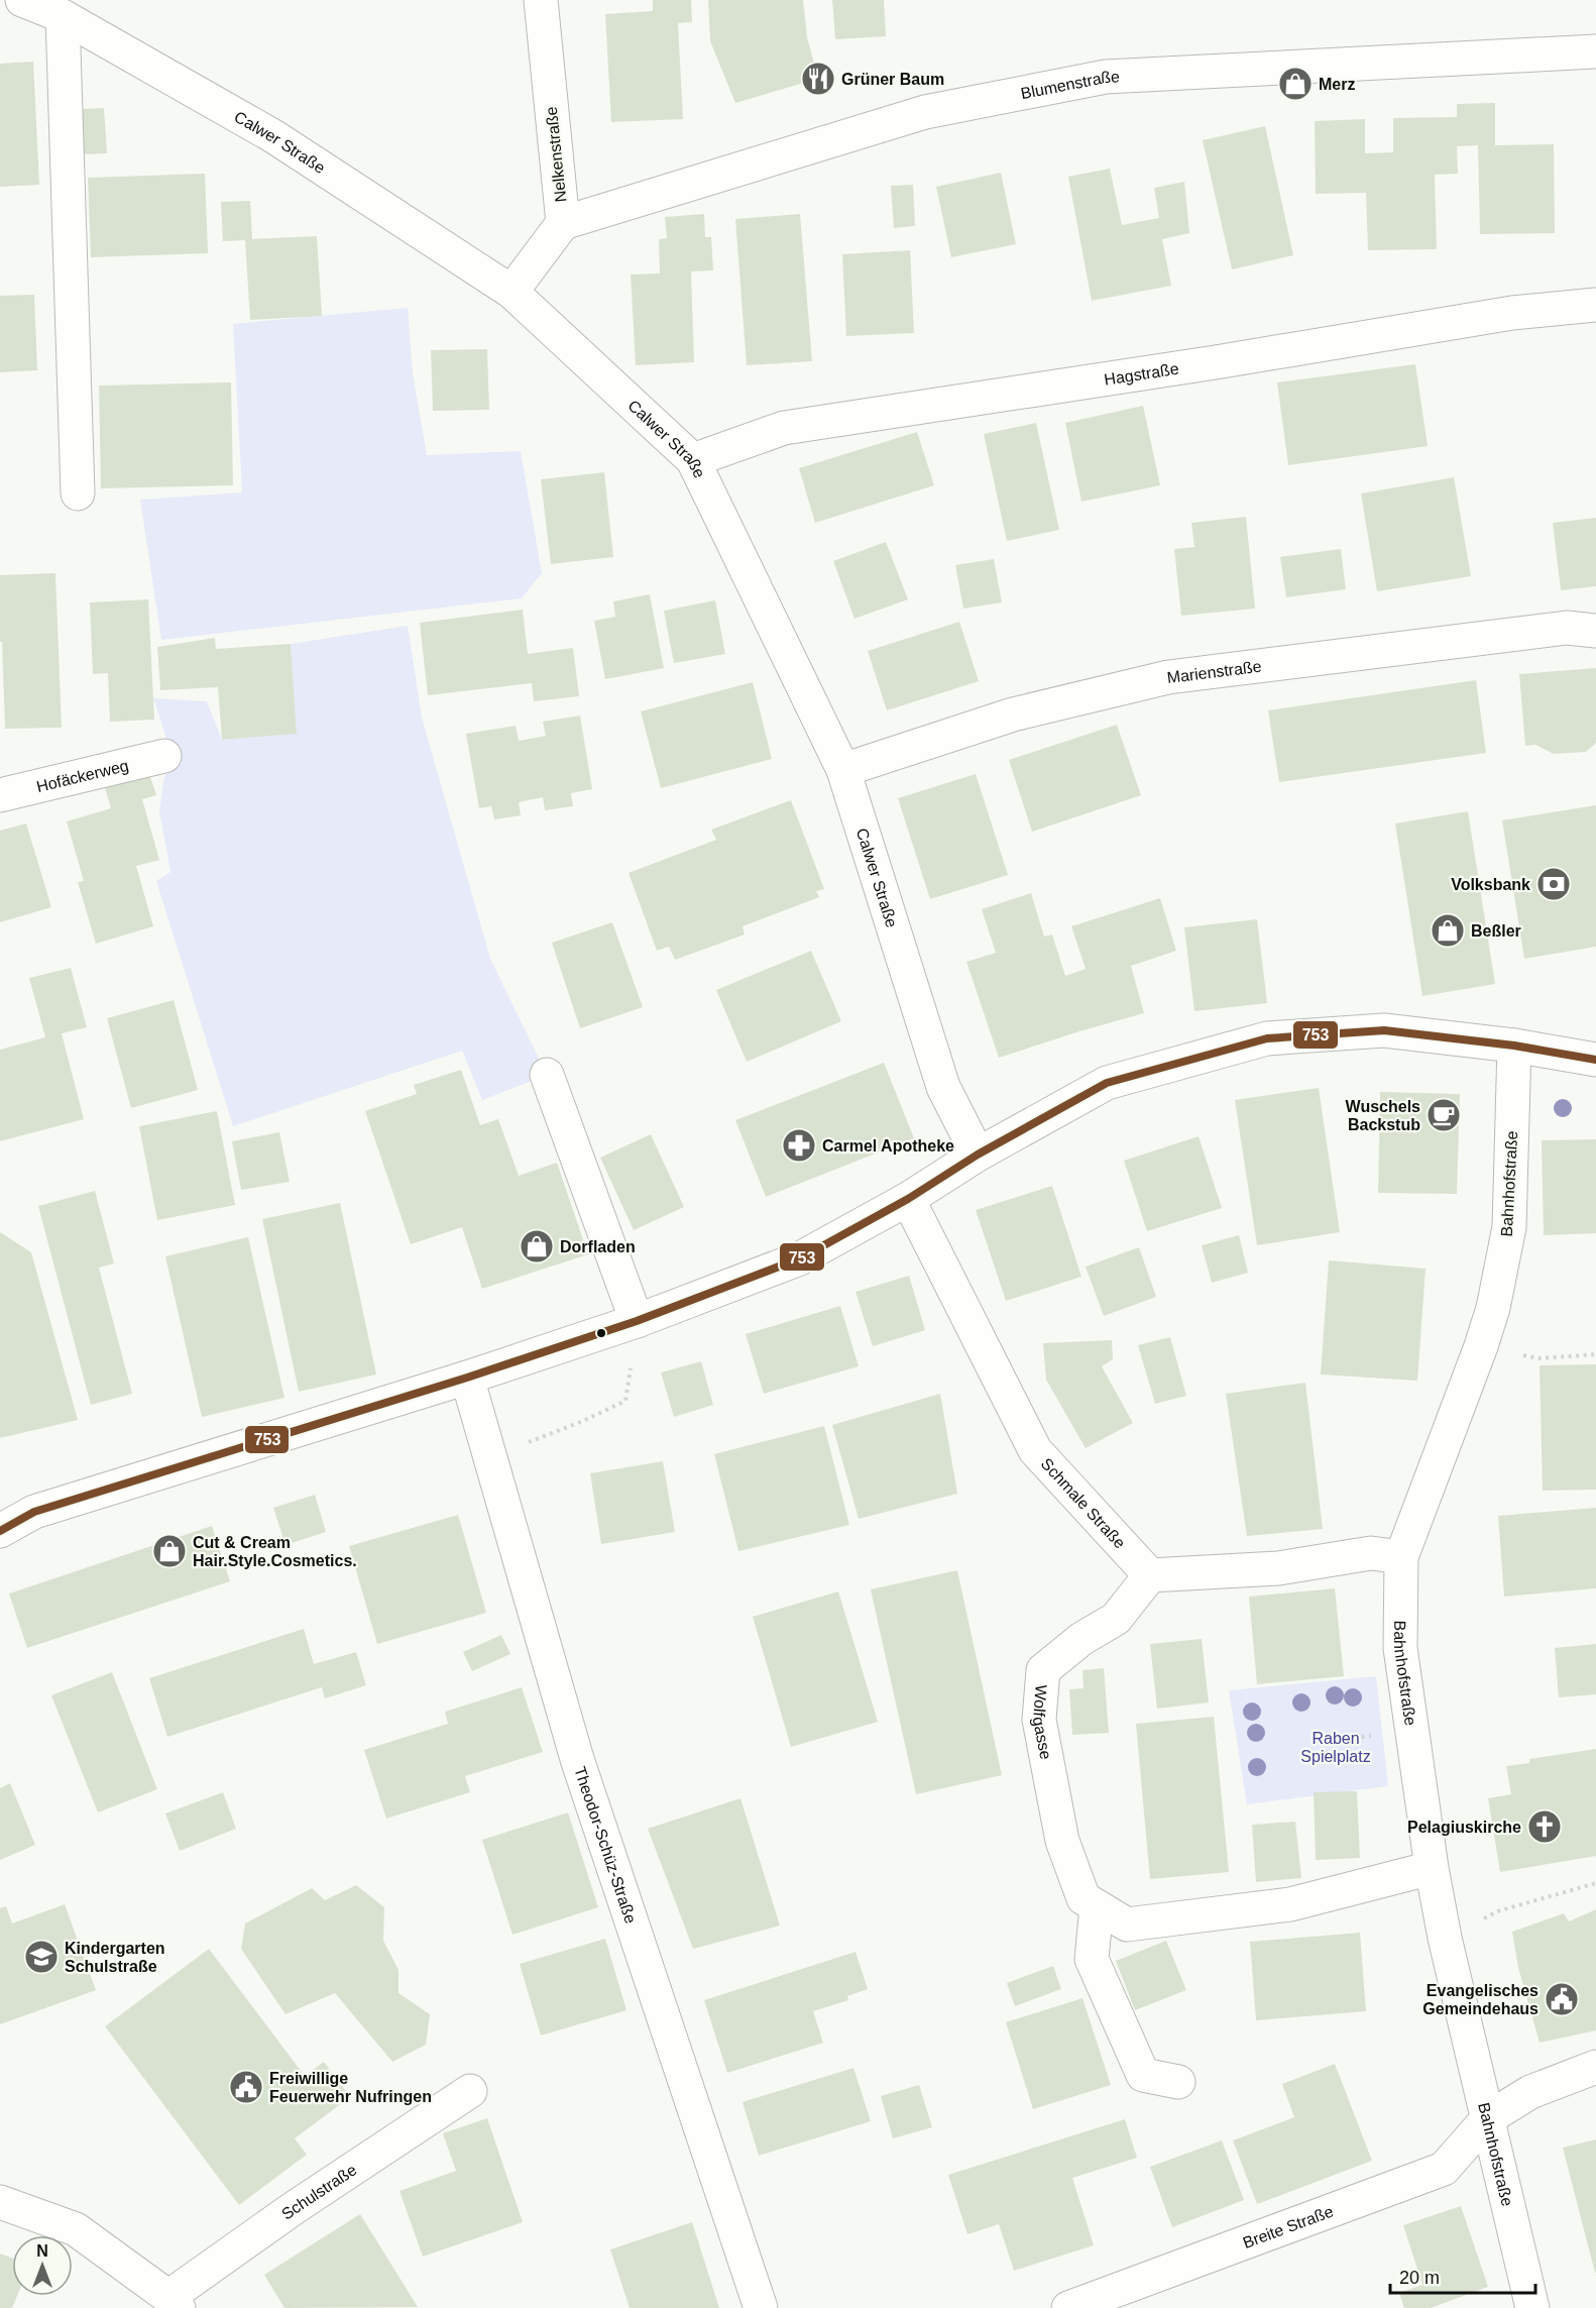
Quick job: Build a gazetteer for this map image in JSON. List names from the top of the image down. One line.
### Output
{"streets":{"street":["Blumenstraße","Calwer Straße","Nelkenstraße","Hagstraße","Marienstraße","Hofäckerweg","Bahnhofstraße","Schmale Straße","Wolfgasse","Theodor-Schüz-Straße","Schulstraße","Breite Straße"]},"crossings":[["Blumenstraße","Nelkenstraße"],["Calwer Straße","Nelkenstraße"],["Calwer Straße","Hagstraße"],["Calwer Straße","Marienstraße"],["Bahnhofstraße","Wolfgasse"],["Bahnhofstraße","Breite Straße"],["Schmale Straße","Wolfgasse"]],"parks":["Raben Spielplatz"],"places":{"restaurant":["Grüner Baum"],"shop":["Merz","Beßler","Dorfladen","Cut & Cream Hair.Style.Cosmetics."],"bank":["Volksbank"],"cafe":["Wuschels Backstub"],"pharmacy":["Carmel Apotheke"],"church":["Pelagiuskirche"],"school or university":["Kindergarten Schulstraße"],"public building":["Evangelisches Gemeindehaus","Freiwillige Feuerwehr Nufringen"]},"lines":["transit line 753"],"scale_bar":"20 m","north":"top"}
